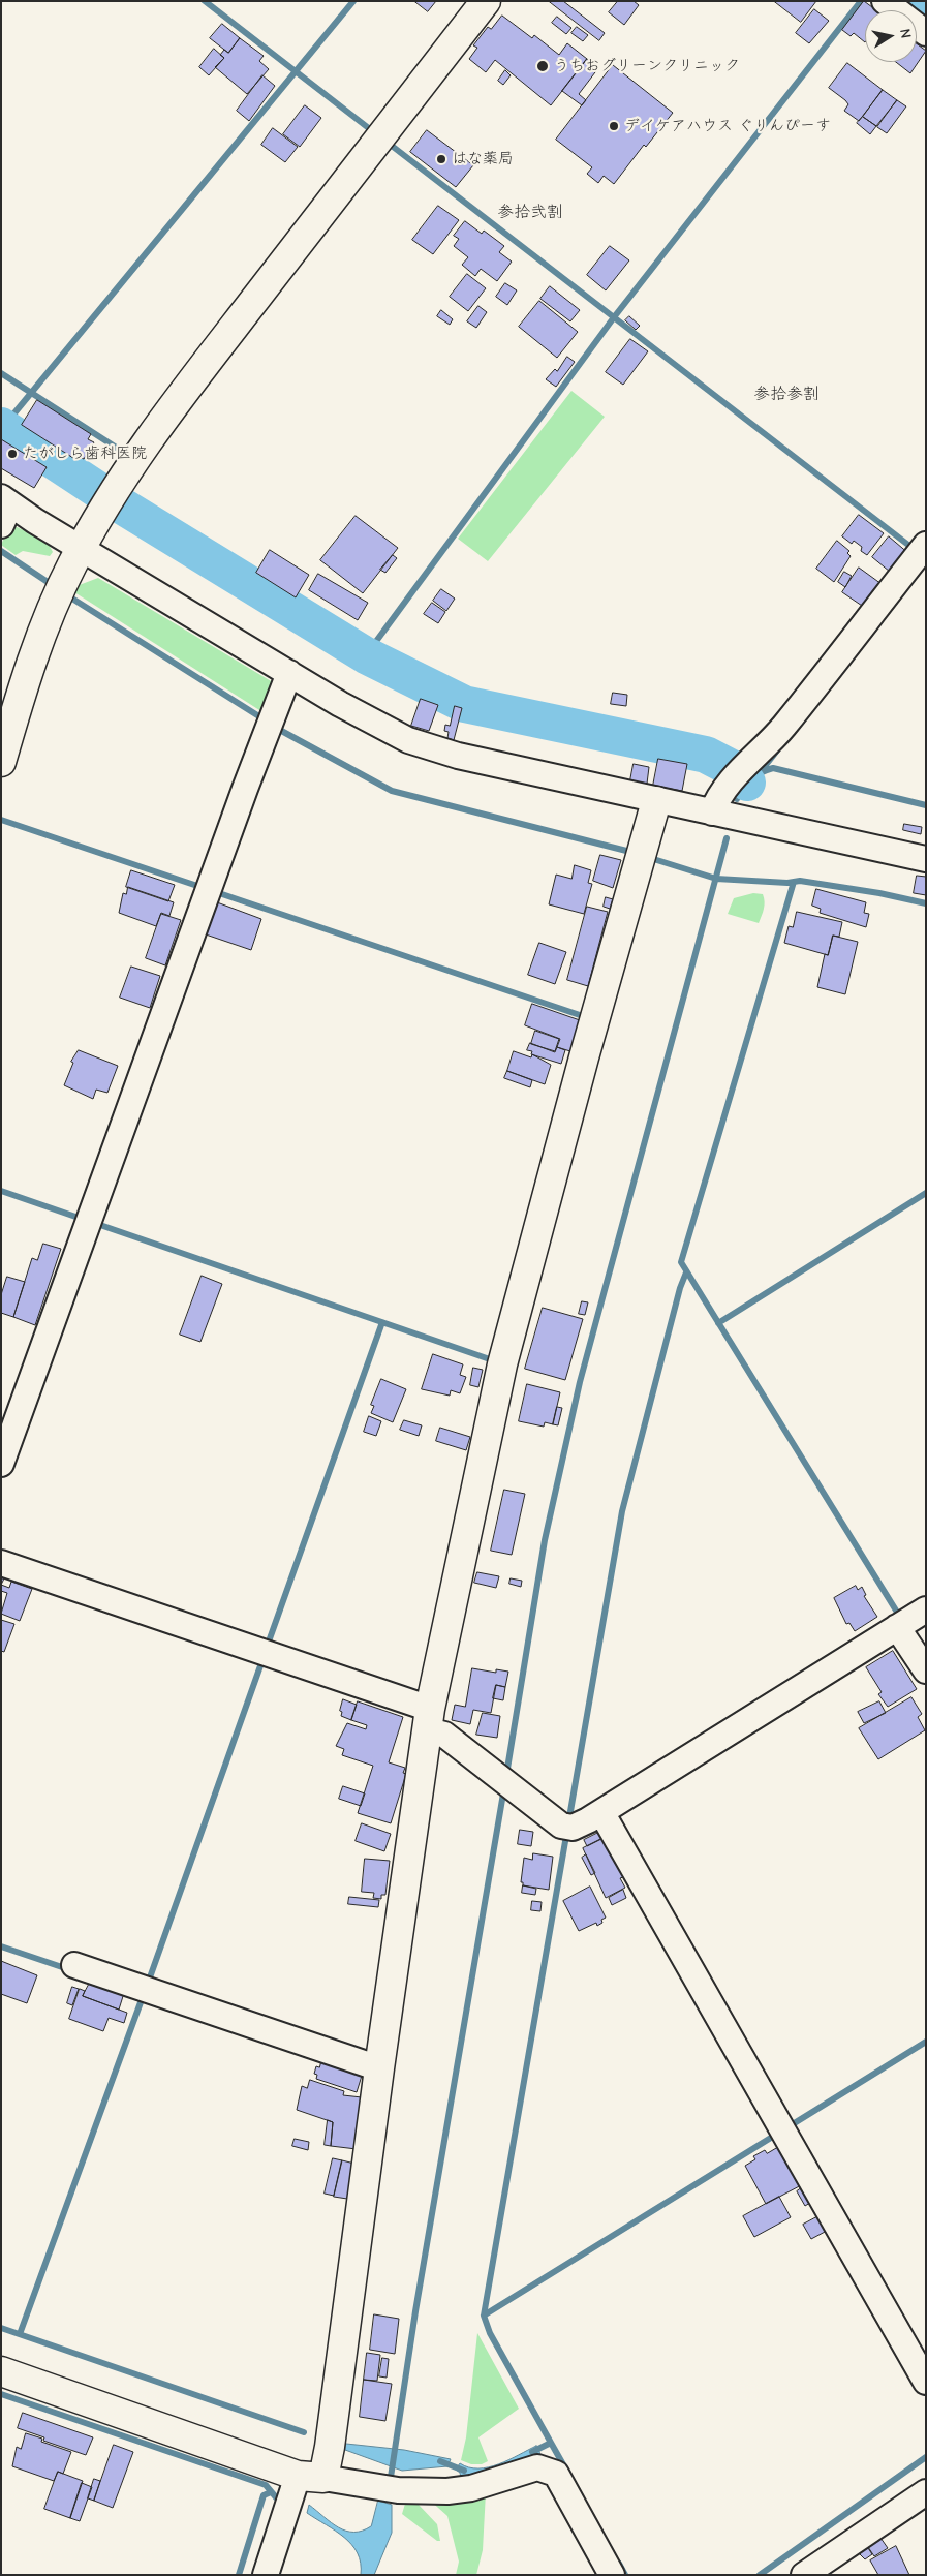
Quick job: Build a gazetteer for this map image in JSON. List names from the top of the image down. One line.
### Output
{"districts":["参拾弐割","参拾参割"],"places":["うちおグリーンクリニック","デイケアハウス ぐりんぴーす","はな薬局","たがしら歯科医院"],"north":"right"}
